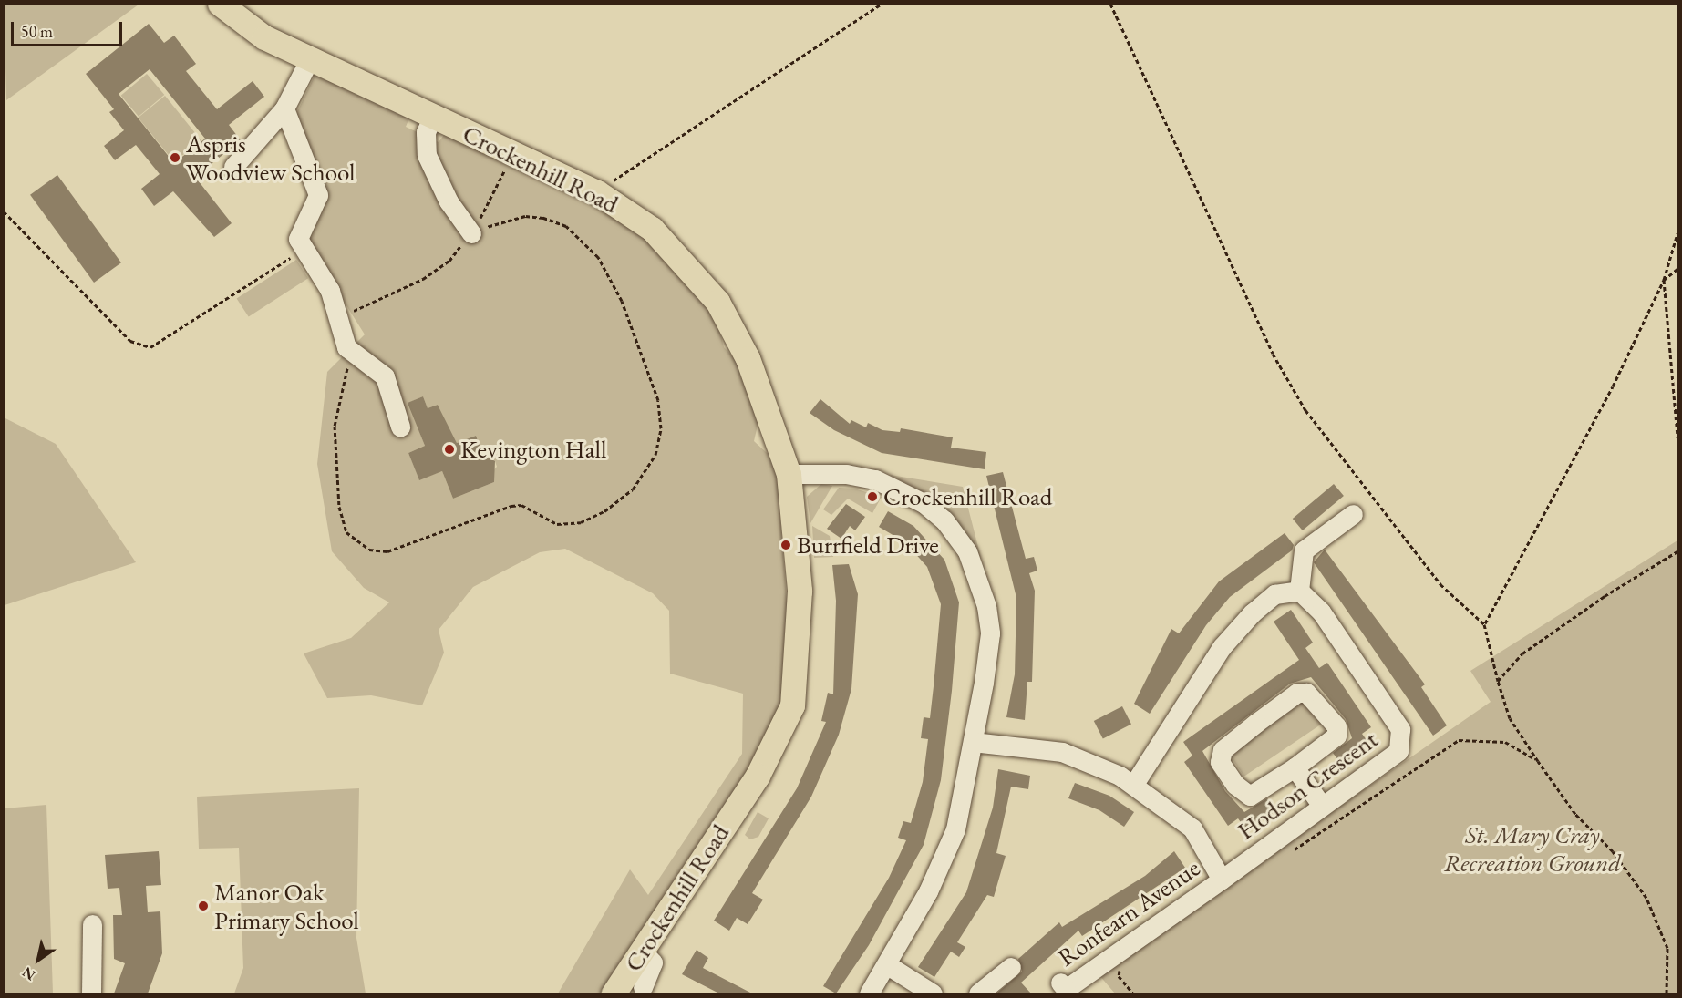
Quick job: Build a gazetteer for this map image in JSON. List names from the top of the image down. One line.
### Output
{"streets":{"main road":["Crockenhill Road"],"street":["Hodson Crescent","Ronfearn Avenue"]},"crossings":[["Hodson Crescent","Ronfearn Avenue"]],"parks":["St. Mary Cray Recreation Ground"],"places":["Aspris Woodview School","Kevington Hall","Crockenhill Road","Burrfield Drive","Manor Oak Primary School"],"scale_bar":"50 m","north":"bottom left"}
